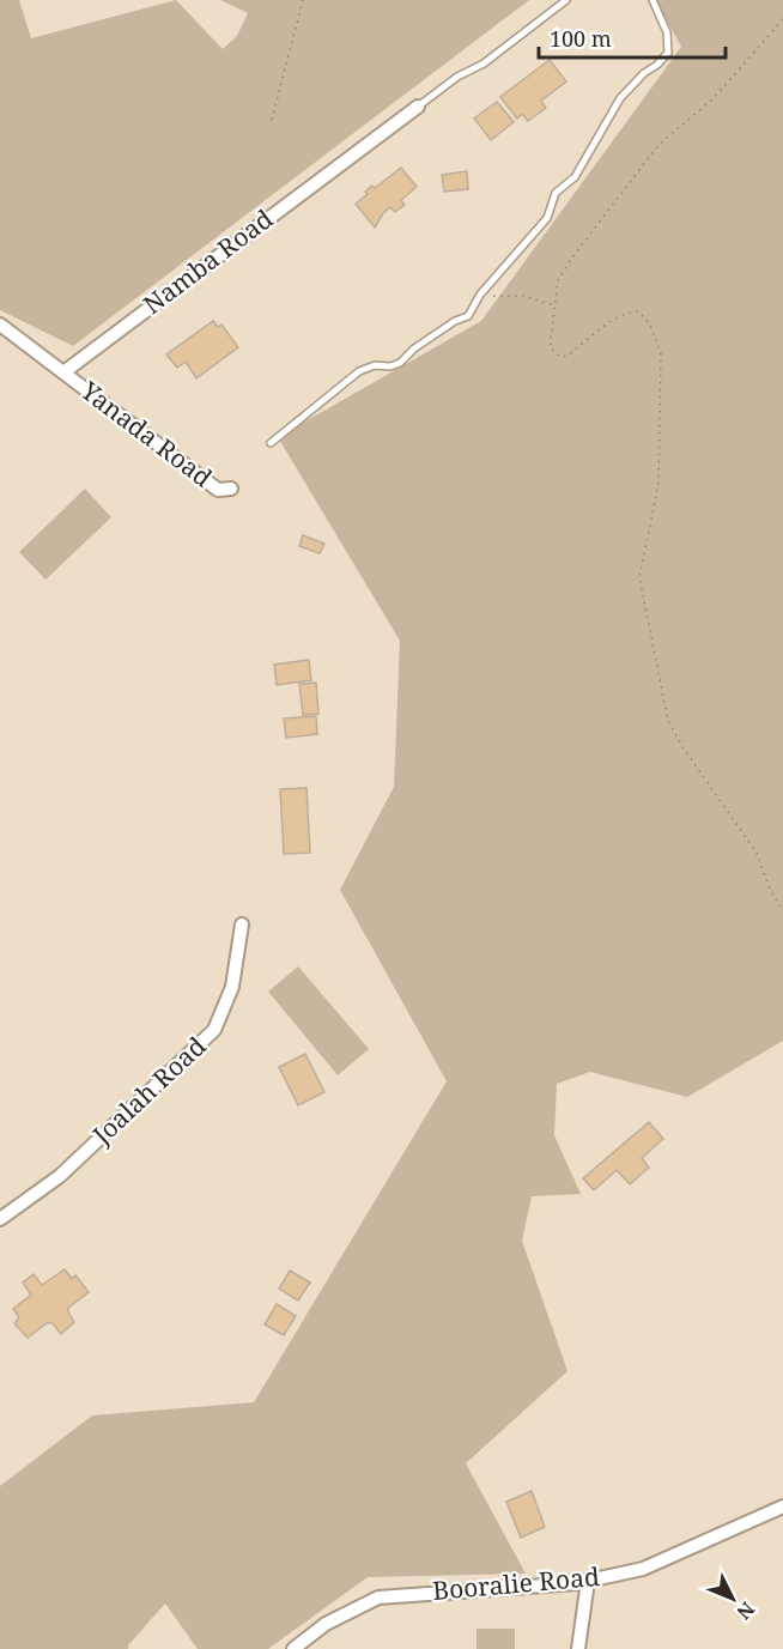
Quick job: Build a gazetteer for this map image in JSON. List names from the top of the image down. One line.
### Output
{"streets":{"street":["Namba Road","Yanada Road","Joalah Road","Booralie Road"]},"crossings":[["Namba Road","Yanada Road"]],"scale_bar":"100 m","north":"bottom right"}
